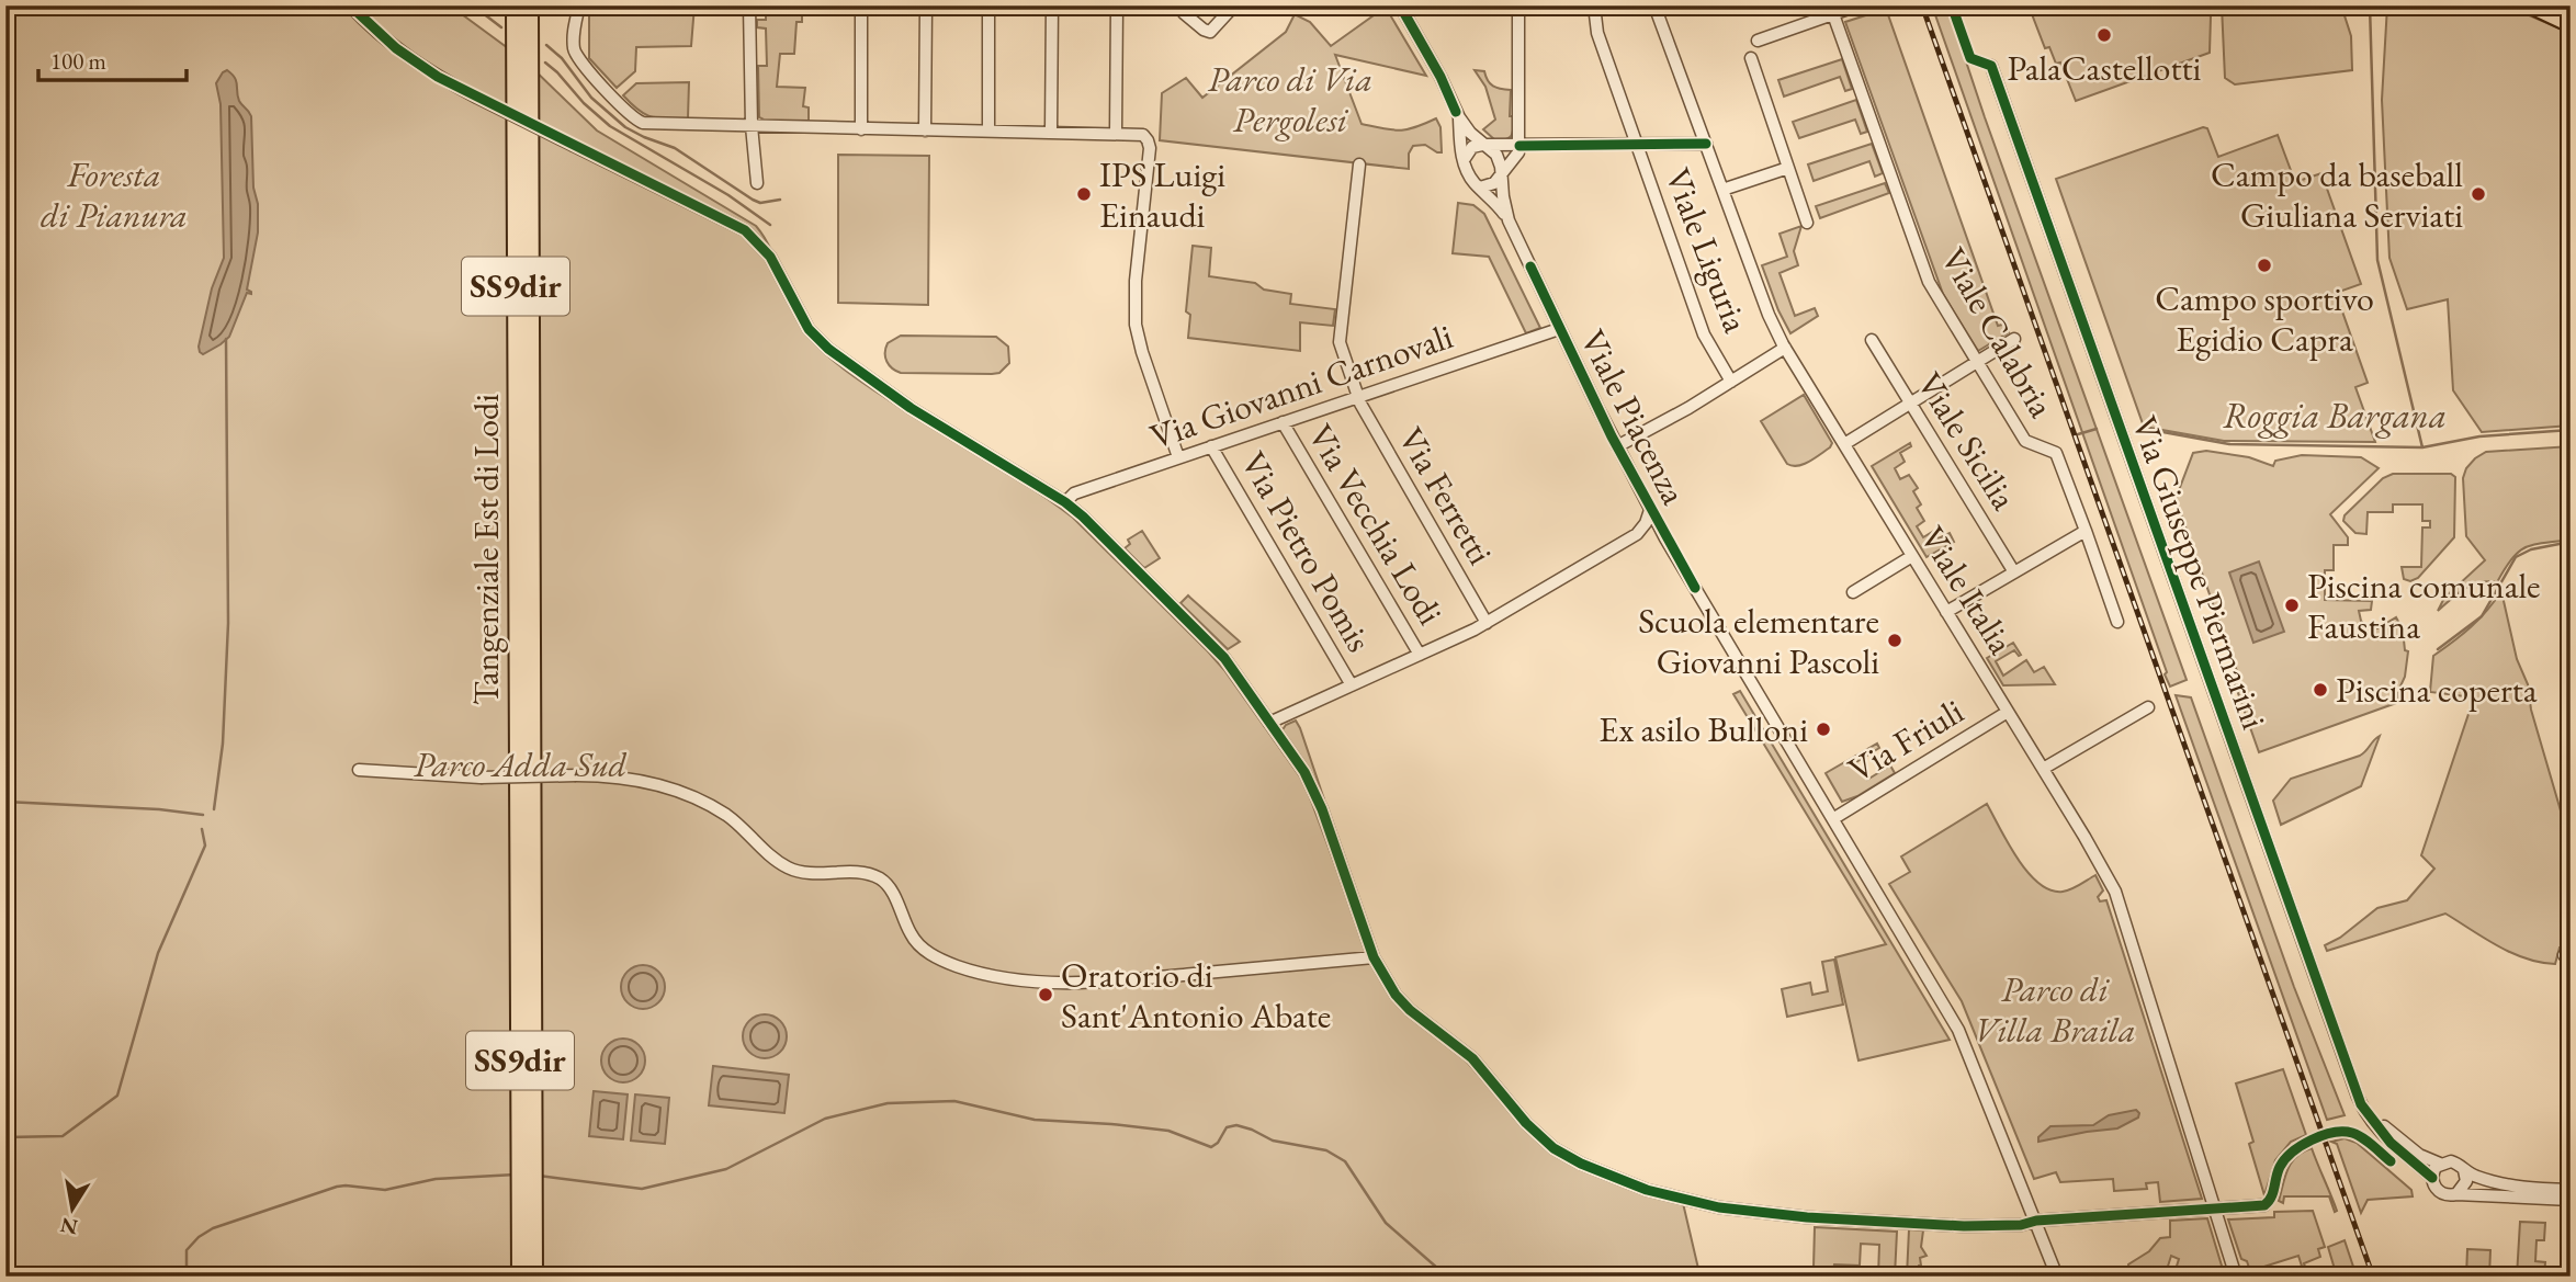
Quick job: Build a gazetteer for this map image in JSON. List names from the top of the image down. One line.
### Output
{"streets":{"highway":["SS9dir","Tangenziale Est di Lodi"],"street":["Viale Liguria","Viale Calabria","Via Giovanni Carnovali","Viale Piacenza","Viale Sicilia","Via Ferretti","Via Vecchia Lodi","Via Pietro Pomis","Via Giuseppe Piermarini","Viale Italia","Via Friuli"]},"crossings":[["Via Giovanni Carnovali","Viale Piacenza"],["Via Giovanni Carnovali","Via Ferretti"],["Via Giovanni Carnovali","Via Vecchia Lodi"],["Via Giovanni Carnovali","Via Pietro Pomis"],["Viale Piacenza","Via Friuli"],["Viale Italia","Via Friuli"]],"water":["Roggia Bargana"],"parks":["Parco di Via Pergolesi","Foresta di Pianura","Parco Adda Sud","Parco di Villa Braila"],"places":["PalaCastellotti","IPS Luigi Einaudi","Campo da baseball Giuliana Serviati","Campo sportivo Egidio Capra","Piscina comunale Faustina","Scuola elementare Giovanni Pascoli","Piscina coperta","Ex asilo Bulloni","Oratorio di Sant'Antonio Abate"],"scale_bar":"100 m","north":"bottom"}
